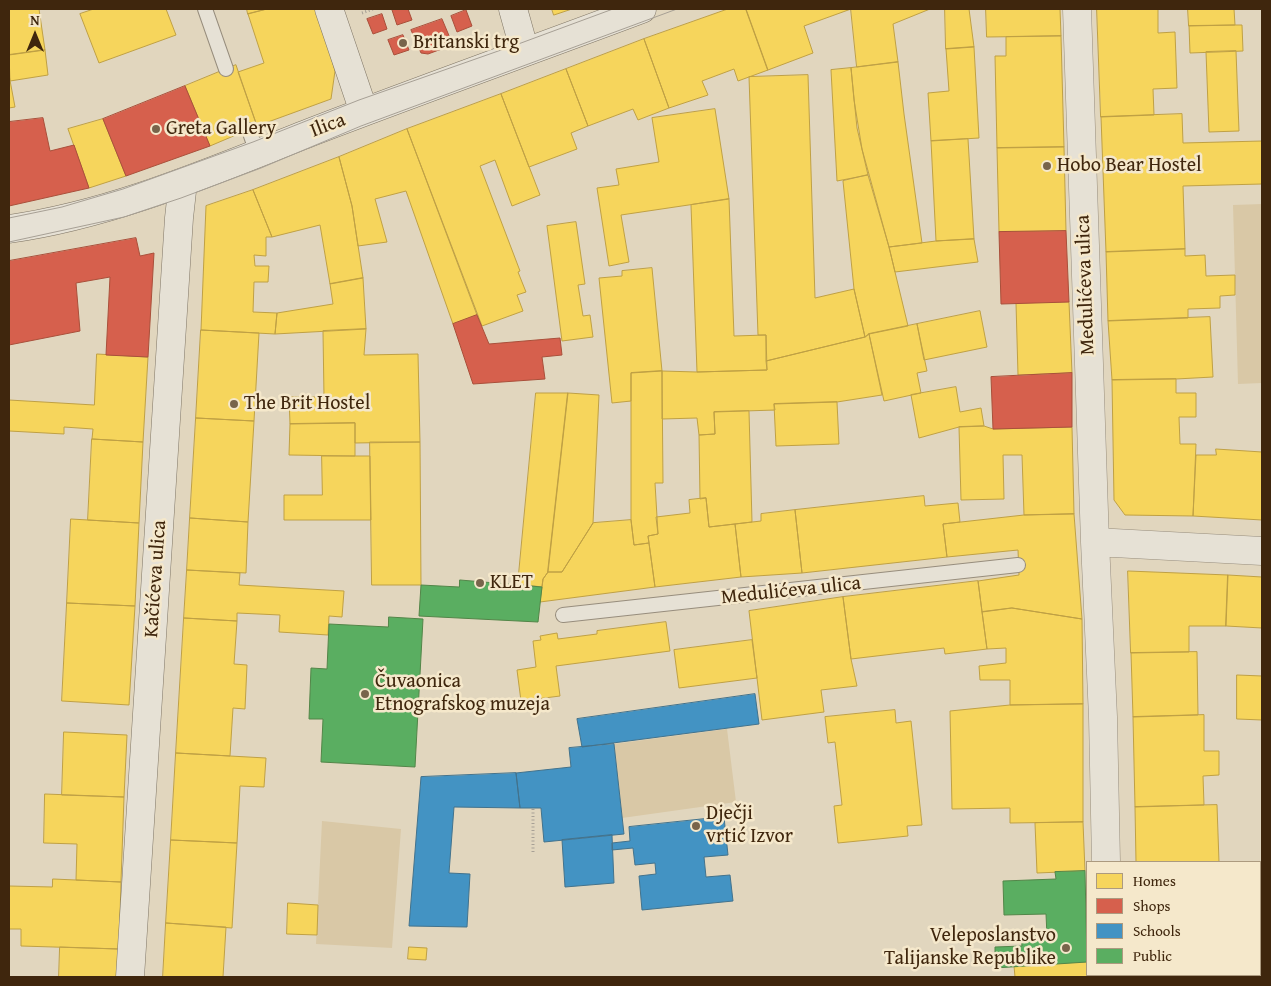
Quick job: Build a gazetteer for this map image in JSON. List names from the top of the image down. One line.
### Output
{"streets":{"street":["Ilica","Medulićeva ulica","Kačićeva ulica"]},"crossings":[["Ilica","Kačićeva ulica"]],"places":["Britanski trg","Greta Gallery","Hobo Bear Hostel","The Brit Hostel","KLET","Čuvaonica Etnografskog muzeja","Dječji vrtić Izvor","Veleposlanstvo Talijanske Republike"],"legend":["Homes","Shops","Schools","Public"],"north":"top"}
